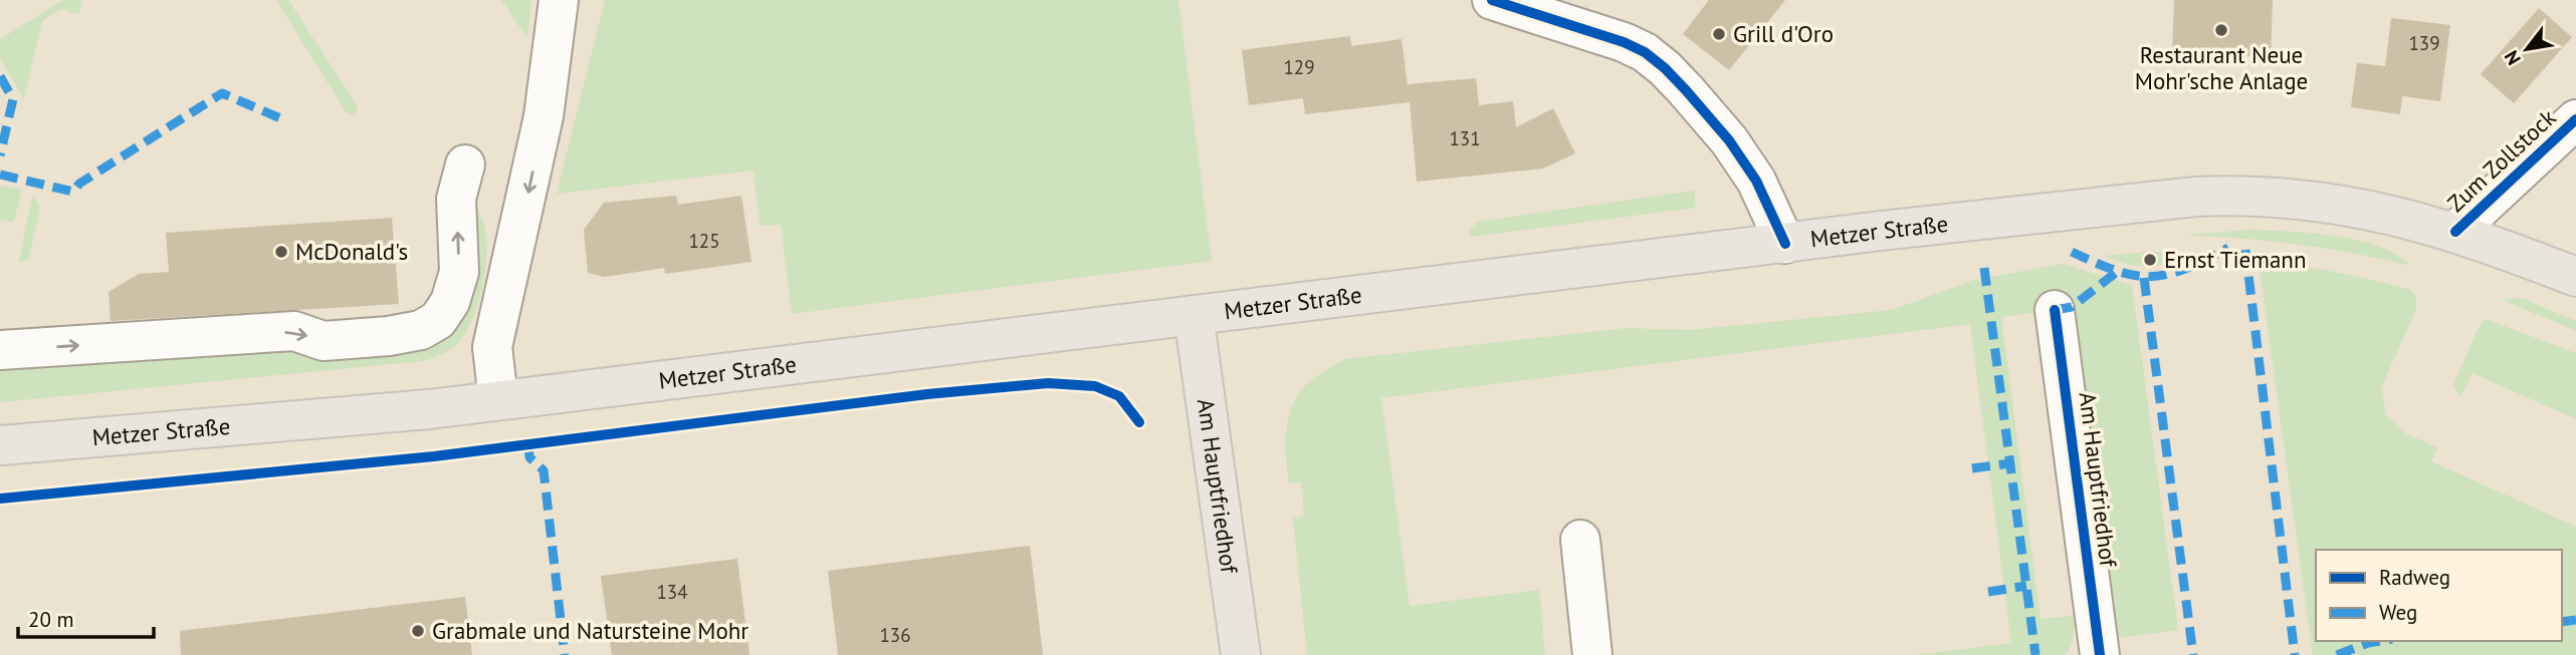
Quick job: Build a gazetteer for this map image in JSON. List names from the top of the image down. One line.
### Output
{"streets":{"main road":["Metzer Straße","Am Hauptfriedhof"],"street":["Zum Zollstock"]},"crossings":[["Zum Zollstock","Metzer Straße"],["Metzer Straße","Am Hauptfriedhof"]],"places":["Restaurant Neue Mohr'sche Anlage","Grill d'Oro","McDonald's","Ernst Tiemann","Grabmale und Natursteine Mohr"],"house_numbers":["139","129","131","125","134","136"],"legend":["Radweg","Weg"],"scale_bar":"20 m","north":"bottom left"}
